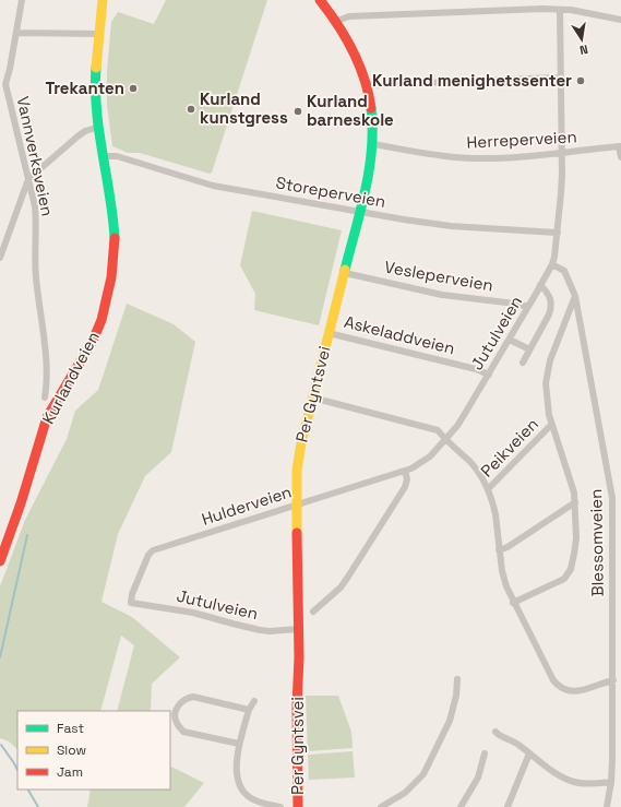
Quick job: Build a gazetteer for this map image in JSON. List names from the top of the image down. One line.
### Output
{"streets":{"street":["Herreperveien","Vannverksveien","Storeperveien","Vesleperveien","Jutulveien","Askeladdveien","Kurlandveien","Per Gyntsvei","Peikveien","Hulderveien","Blessomveien"]},"crossings":[["Herreperveien","Jutulveien"],["Herreperveien","Per Gyntsvei"],["Storeperveien","Jutulveien"],["Storeperveien","Kurlandveien"],["Storeperveien","Per Gyntsvei"],["Vesleperveien","Jutulveien"],["Vesleperveien","Per Gyntsvei"],["Jutulveien","Askeladdveien"],["Jutulveien","Per Gyntsvei"],["Jutulveien","Hulderveien"],["Jutulveien","Blessomveien"],["Askeladdveien","Per Gyntsvei"],["Per Gyntsvei","Hulderveien"]],"places":["Kurland menighetssenter","Trekanten","Kurland kunstgress","Kurland barneskole"],"legend":["Fast","Slow","Jam"],"north":"bottom"}
